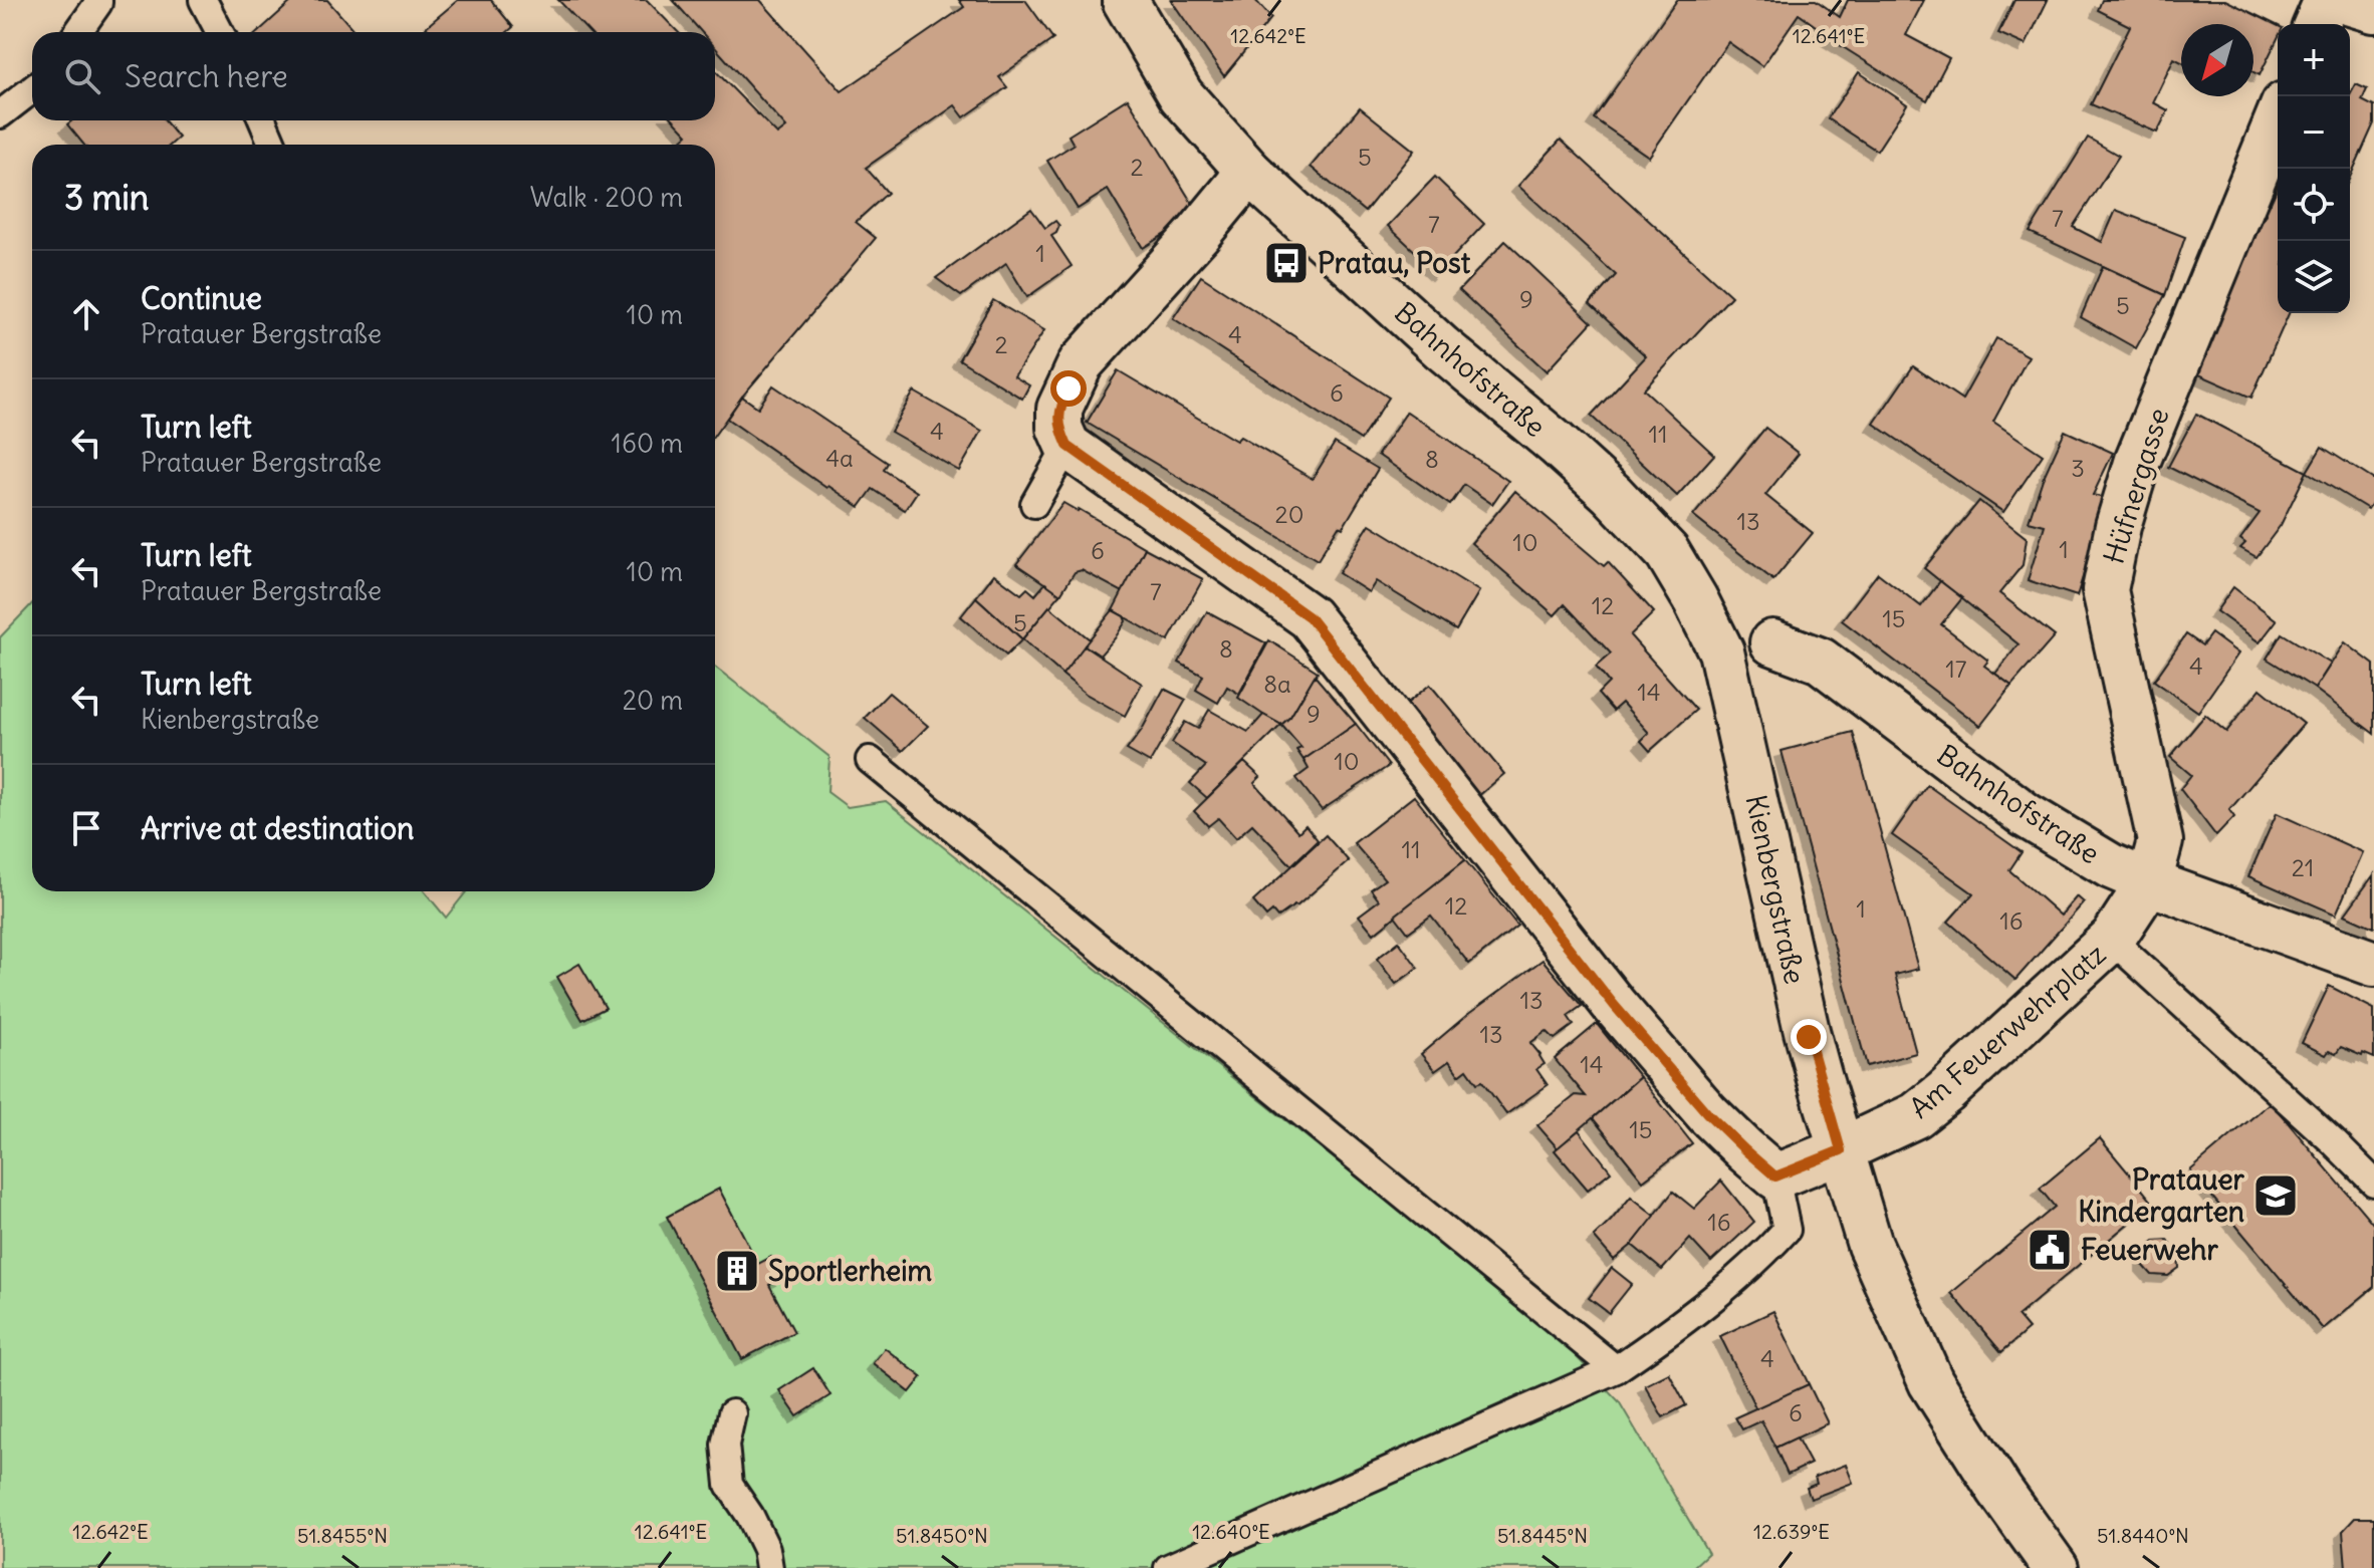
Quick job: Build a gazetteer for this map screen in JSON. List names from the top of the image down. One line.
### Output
{"streets":{"street":["Bahnhofstraße","Hüfnergasse","Kienbergstraße","Am Feuerwehrplatz"]},"crossings":[["Bahnhofstraße","Hüfnergasse"],["Bahnhofstraße","Kienbergstraße"],["Bahnhofstraße","Am Feuerwehrplatz"],["Hüfnergasse","Am Feuerwehrplatz"],["Kienbergstraße","Am Feuerwehrplatz"]],"places":{"bus stop":["Pratau, Post"],"school or university":["Pratauer Kindergarten"],"public building":["Feuerwehr"],"building":["Sportlerheim"]},"house_numbers":["5","2","7","7","1","9","5","4","2","6","4","11","4a","8","3","20","13","10","1","6","7","12","15","5","8","4","17","8a","14","9","10","11","21","12","1","16","13","13","14","15","16","4","6"],"north":"bottom left","page":{"map_buttons":["+","−"],"search":"Search here","heading":["3 min","Walk · 200 m"],"list":[["Continue","Pratauer Bergstraße","10 m"],["Turn left","Pratauer Bergstraße","160 m"],["Turn left","Pratauer Bergstraße","10 m"],["Turn left","Kienbergstraße","20 m"],"Arrive at destination"]},"coordinates":["12.642°E","12.641°E","12.640°E","12.639°E","51.8455°N","51.8450°N","51.8445°N","51.8440°N"]}
